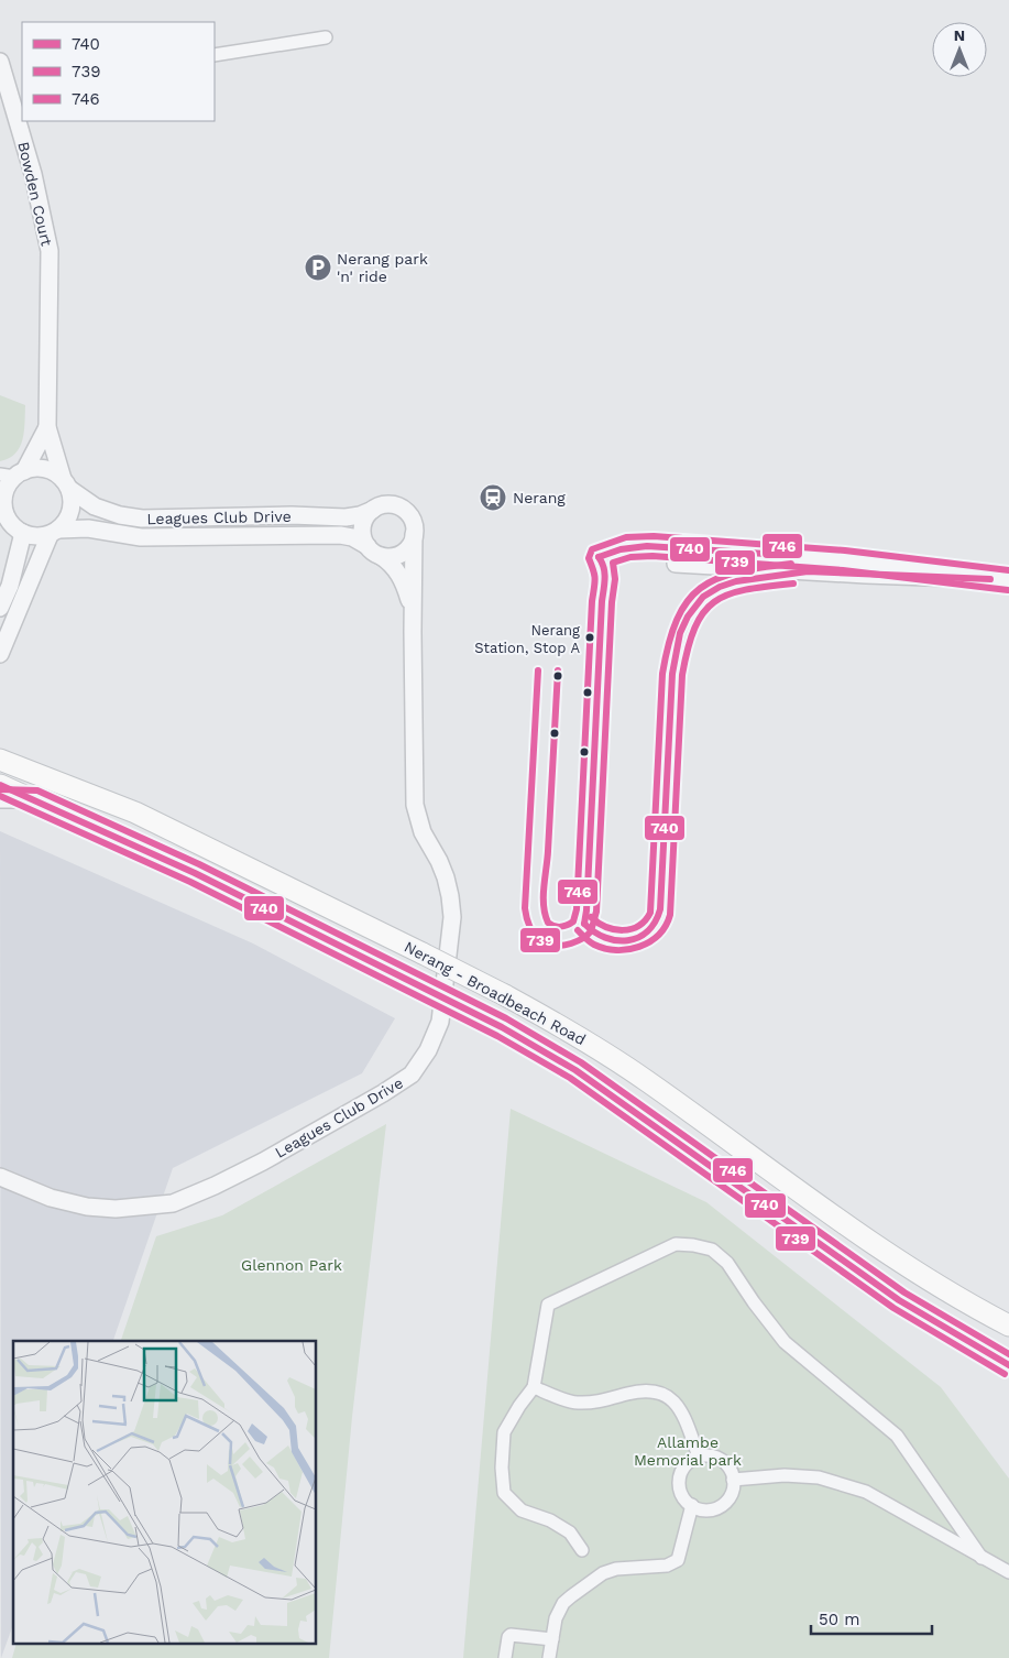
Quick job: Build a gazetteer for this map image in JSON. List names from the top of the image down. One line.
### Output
{"streets":{"main road":["Nerang - Broadbeach Road"],"street":["Bowden Court","Leagues Club Drive"]},"crossings":[["Bowden Court","Leagues Club Drive"]],"parks":["Glennon Park","Allambe Memorial park"],"places":{"parking":["Nerang park 'n' ride"],"station":["Nerang"],"other":["Nerang Station, Stop A"]},"lines":["transit line 746","transit line 740","transit line 739"],"legend":["740","739","746"],"scale_bar":"50 m","north":"top"}
